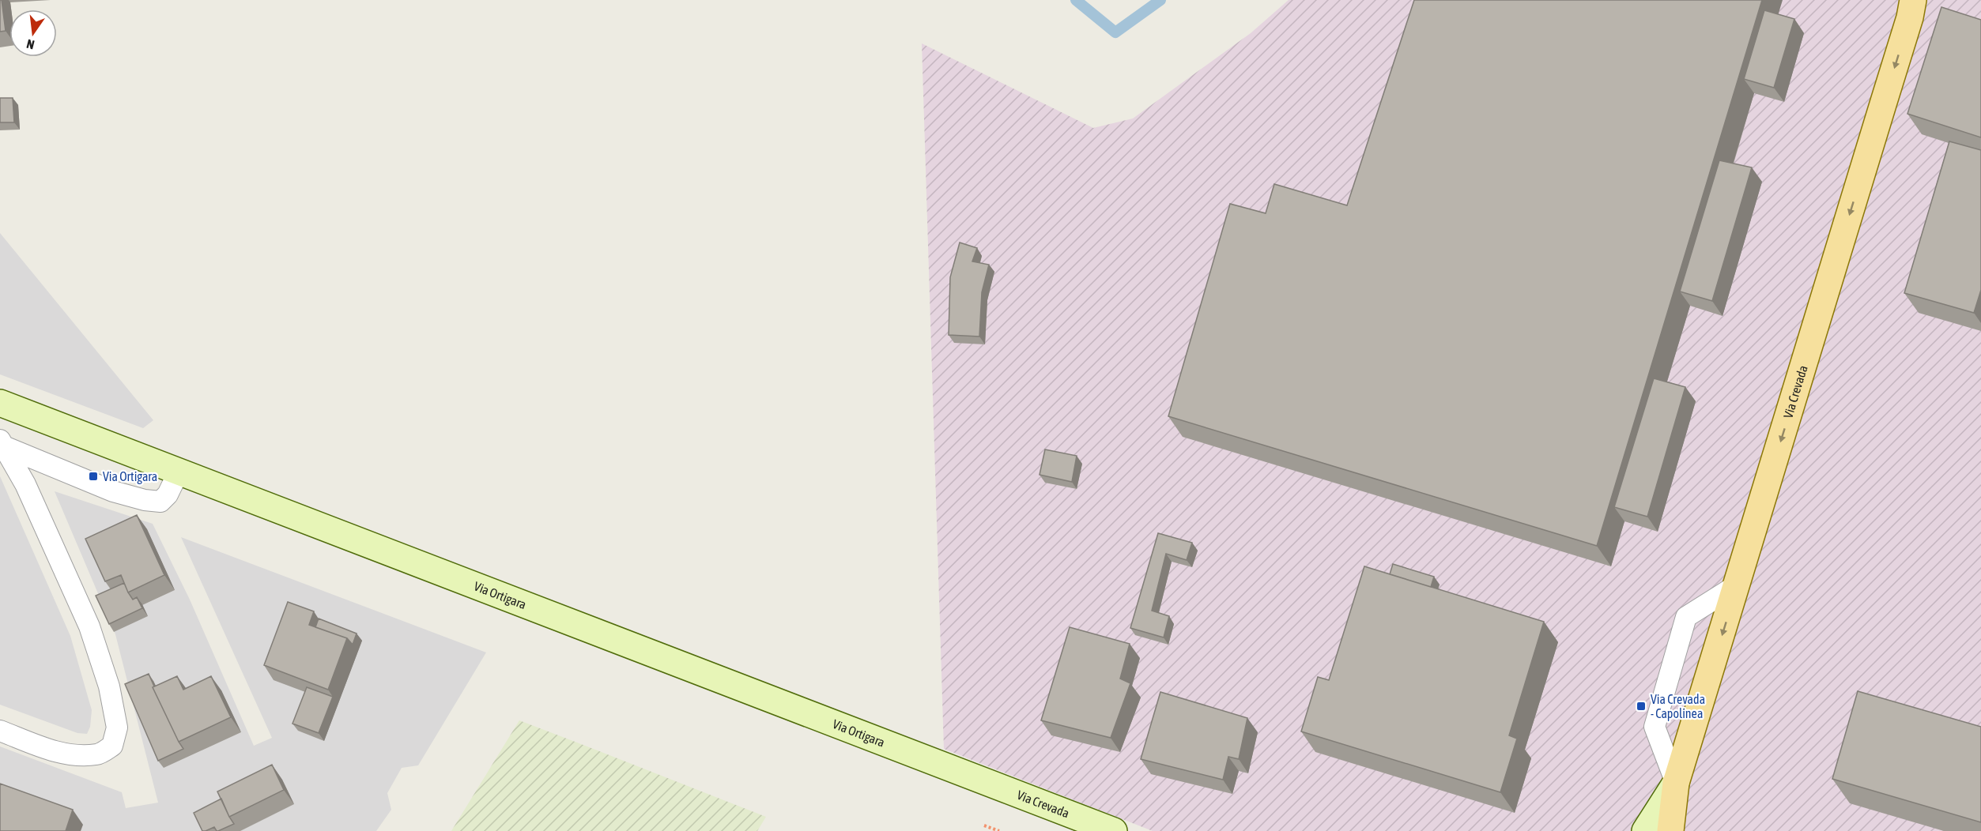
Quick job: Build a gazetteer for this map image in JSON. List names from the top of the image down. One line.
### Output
{"streets":{"main road":["Via Crevada","Via Ortigara"]},"crossings":[["Via Crevada","Via Ortigara"]],"one_way":["Via Crevada"],"places":{"transit":["Via Ortigara","Via Crevada - Capolinea"]},"north":"bottom"}
